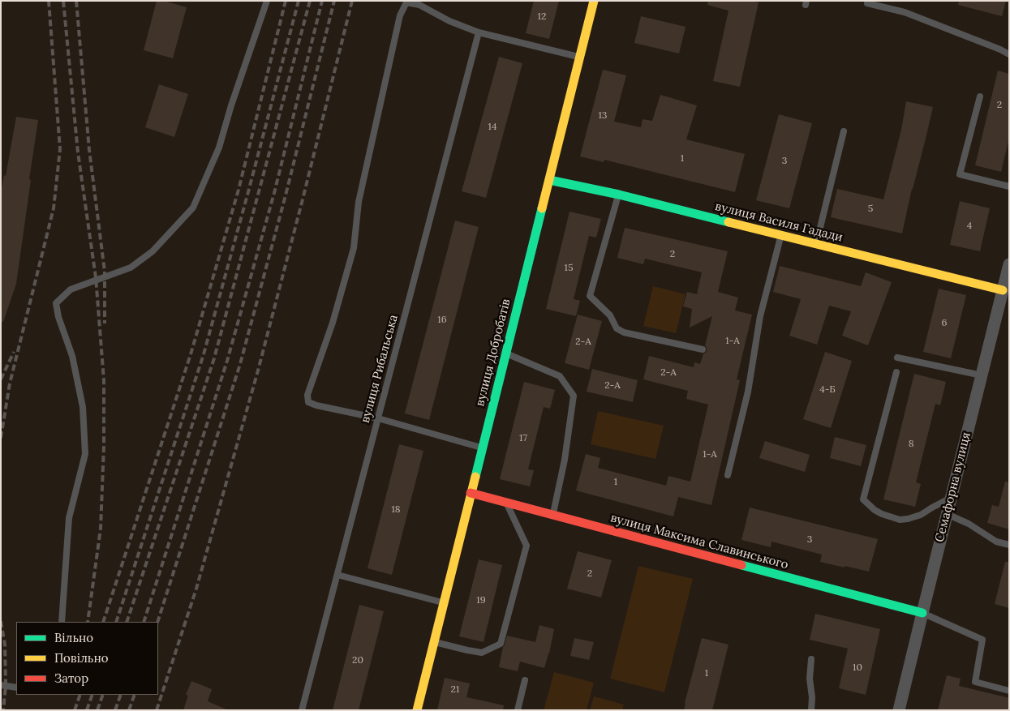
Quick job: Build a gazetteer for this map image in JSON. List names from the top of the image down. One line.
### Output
{"streets":{"street":["вулиця Василя Гадади","вулиця Добробатів","Семафорна вулиця","вулиця Максима Славинського"],"lane":["вулиця Рибальська"]},"crossings":[["вулиця Василя Гадади","вулиця Добробатів"],["вулиця Василя Гадади","Семафорна вулиця"],["вулиця Добробатів","вулиця Максима Славинського"],["Семафорна вулиця","вулиця Максима Славинського"]],"house_numbers":["12","2","13","14","1","3","5","4","2","15","16","6","1-А","2-А","2-А","2-А","4-Б","17","8","1-А","1","18","3","2","19","20","10","1","21"],"legend":["Вільно","Повільно","Затор"]}
